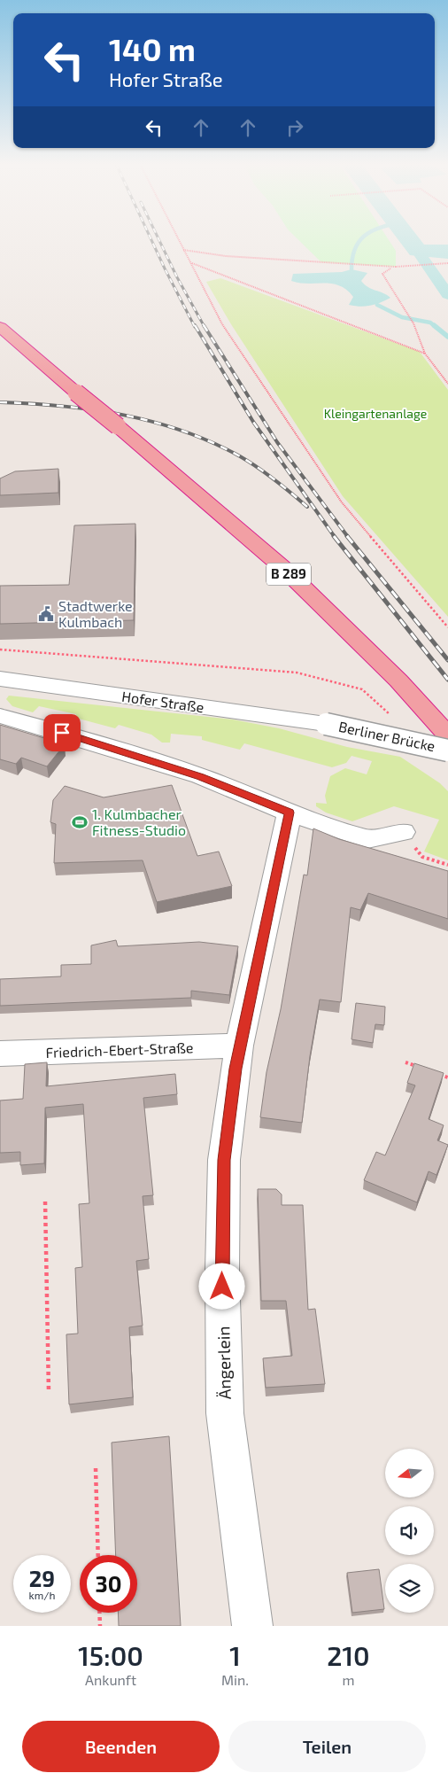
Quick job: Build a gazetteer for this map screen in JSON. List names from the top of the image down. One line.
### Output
{"streets":{"highway":["B 289"],"street":["Hofer Straße","Berliner Brücke","Friedrich-Ebert-Straße","Ängerlein"]},"crossings":[["Hofer Straße","Berliner Brücke"],["Friedrich-Ebert-Straße","Ängerlein"]],"parks":["Kleingartenanlage"],"places":{"public building":["Stadtwerke Kulmbach"],"sports":["1. Kulmbacher Fitness-Studio"]},"north":"left","page":{"turn":["140 m","Hofer Straße"],"speed":"29 km/h","limit":"30","eta":["15:00","Ankunft","1","Min.","210","m"],"buttons":["Beenden","Teilen"]}}
